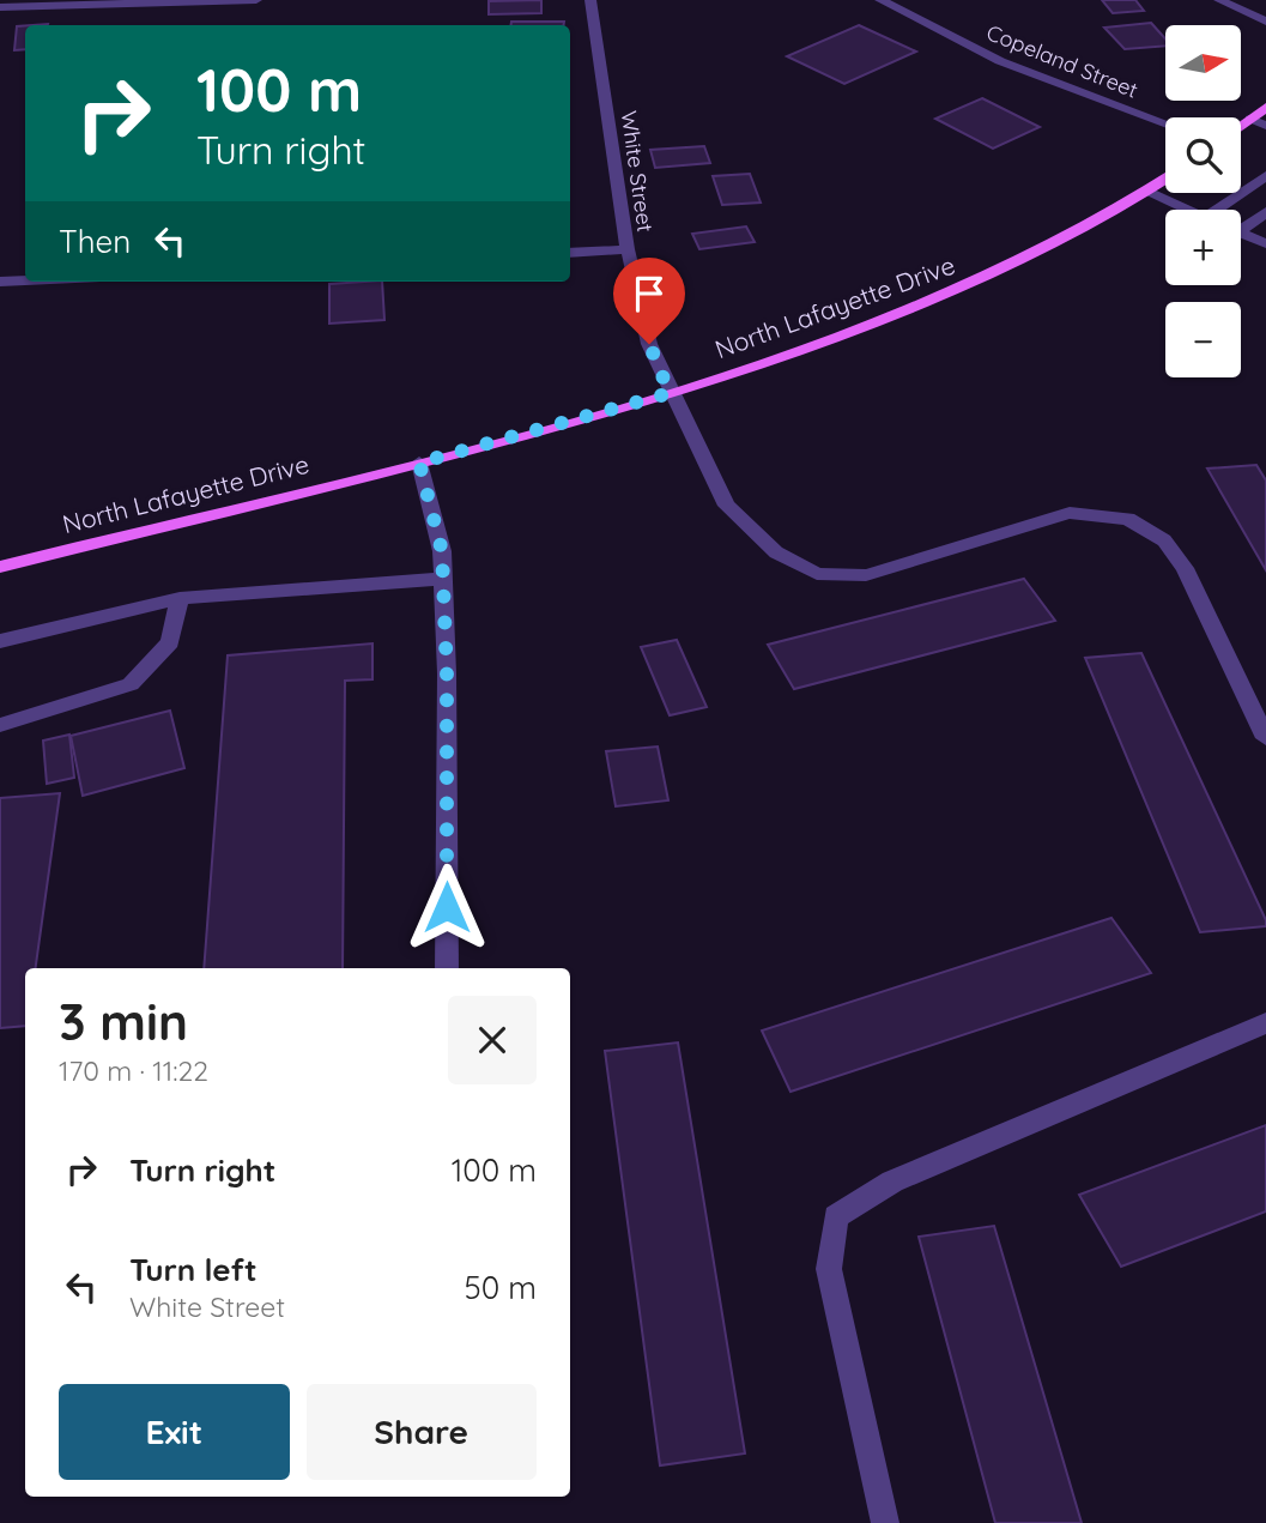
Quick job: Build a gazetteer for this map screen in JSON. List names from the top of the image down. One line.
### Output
{"streets":{"main road":["North Lafayette Drive"],"street":["Copeland Street","White Street"]},"crossings":[["White Street","North Lafayette Drive"]],"north":"right","page":{"map_buttons":["+","−"],"turn":["100 m","Turn right"],"then":"Then","heading":["3 min","170 m · 11:22"],"list":[{"name":"Turn right","value":"100 m"},{"name":"Turn left","note":"White Street","value":"50 m"}],"buttons":["Exit","Share"]}}
